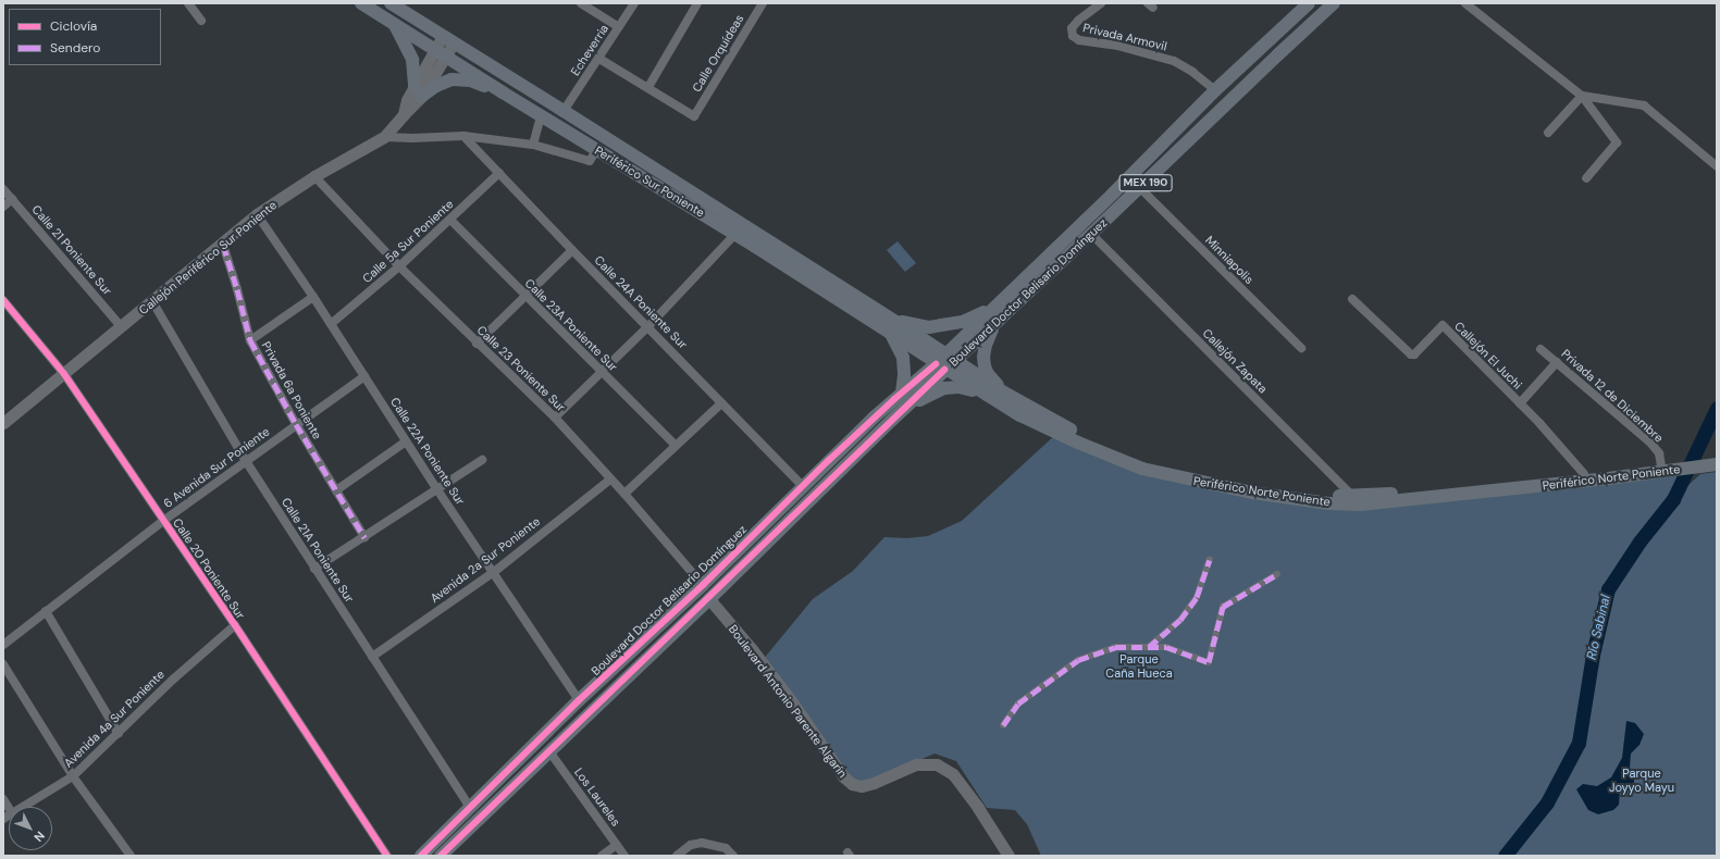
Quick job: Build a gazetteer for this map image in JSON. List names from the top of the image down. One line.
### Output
{"streets":{"main road":["Periférico Sur Poniente","MEX 190","Callejón Periférico Sur Poniente","Boulevard Doctor Belisario Domínguez","Periférico Norte Poniente","Boulevard Antonio Parente Algarín"],"street":["Privada Armovil","Echeverria","Calle Orquídeas","Calle 5a Sur Poniente","Calle 21 Poniente Sur","Minniapolis","Calle 24A Poniente Sur","Calle 23A Poniente Sur","Callejón El Juchi","Callejón Zapata","Calle 23 Poniente Sur","Privada 6a Poniente","Privada 12 de Diciembre","Calle 22A Poniente Sur","6 Avenida Sur Poniente","Calle 21A Poniente Sur","Avenida 2a Sur Poniente","Calle 20 Poniente Sur","Avenida 4a Sur Poniente","Los Laureles"]},"crossings":[["Privada Armovil","Boulevard Doctor Belisario Domínguez"],["Echeverria","Periférico Sur Poniente"],["Periférico Sur Poniente","Boulevard Doctor Belisario Domínguez"],["Periférico Sur Poniente","Periférico Norte Poniente"],["Calle 5a Sur Poniente","Calle 24A Poniente Sur"],["Calle 5a Sur Poniente","Calle 23A Poniente Sur"],["Calle 5a Sur Poniente","Calle 23 Poniente Sur"],["Calle 5a Sur Poniente","Calle 22A Poniente Sur"],["Calle 21 Poniente Sur","Callejón Periférico Sur Poniente"],["Callejón Periférico Sur Poniente","Calle 23 Poniente Sur"],["Callejón Periférico Sur Poniente","Privada 6a Poniente"],["Callejón Periférico Sur Poniente","Calle 22A Poniente Sur"],["Callejón Periférico Sur Poniente","Calle 21A Poniente Sur"],["Callejón Periférico Sur Poniente","Calle 20 Poniente Sur"],["Minniapolis","Boulevard Doctor Belisario Domínguez"],["Boulevard Doctor Belisario Domínguez","Calle 24A Poniente Sur"],["Boulevard Doctor Belisario Domínguez","Callejón Zapata"],["Boulevard Doctor Belisario Domínguez","Calle 23 Poniente Sur"],["Boulevard Doctor Belisario Domínguez","Calle 22A Poniente Sur"],["Boulevard Doctor Belisario Domínguez","Periférico Norte Poniente"],["Boulevard Doctor Belisario Domínguez","Calle 21A Poniente Sur"],["Boulevard Doctor Belisario Domínguez","Boulevard Antonio Parente Algarín"],["Boulevard Doctor Belisario Domínguez","Los Laureles"],["Callejón El Juchi","Periférico Norte Poniente"],["Callejón Zapata","Periférico Norte Poniente"],["Calle 23 Poniente Sur","Avenida 2a Sur Poniente"],["Privada 6a Poniente","6 Avenida Sur Poniente"],["Privada 12 de Diciembre","Periférico Norte Poniente"],["Calle 22A Poniente Sur","6 Avenida Sur Poniente"],["Calle 22A Poniente Sur","Avenida 2a Sur Poniente"],["6 Avenida Sur Poniente","Calle 21A Poniente Sur"],["6 Avenida Sur Poniente","Calle 20 Poniente Sur"],["Calle 21A Poniente Sur","Avenida 2a Sur Poniente"],["Calle 20 Poniente Sur","Avenida 4a Sur Poniente"]],"water":["Río Sabinal"],"parks":["Parque Caña Hueca","Parque Joyyo Mayu"],"legend":["Ciclovía","Sendero"],"north":"bottom right"}
